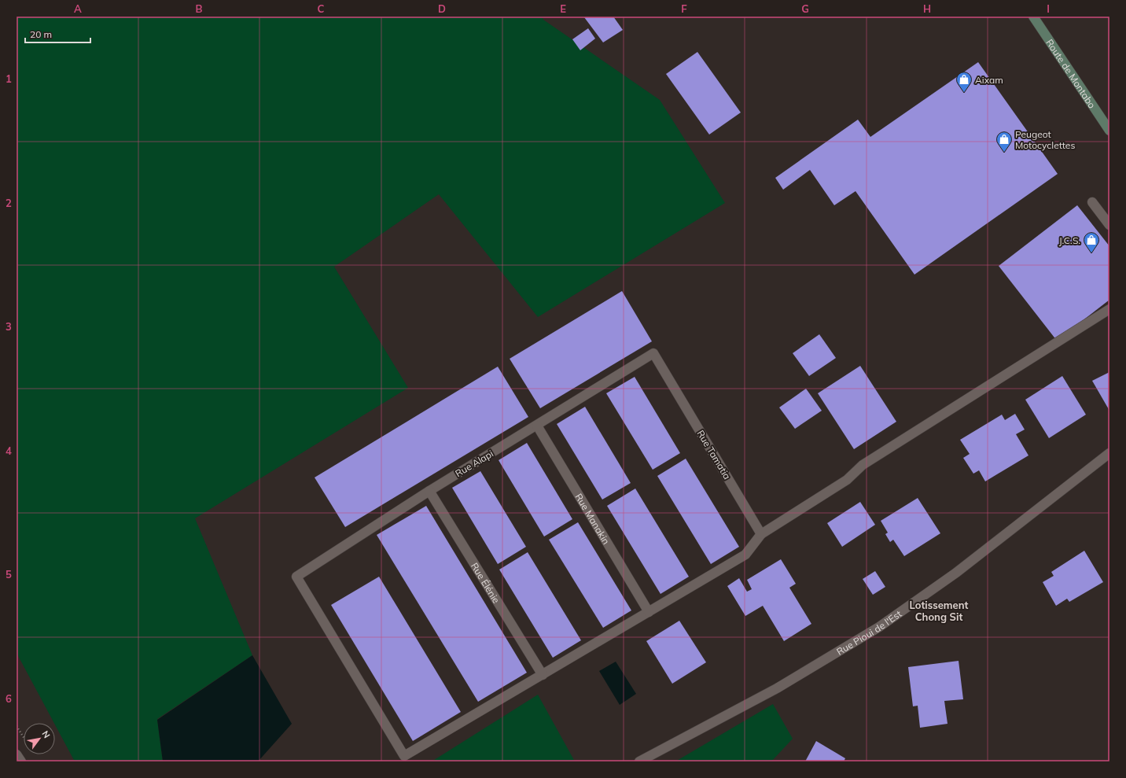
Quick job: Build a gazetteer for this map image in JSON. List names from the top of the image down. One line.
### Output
{"streets":{"main road":["Route de Montabo"],"street":["Rue Tamatia","Rue Alapi","Rue Manakin","Rue Élénie","Rue Pioui de l'Est"]},"crossings":[["Rue Tamatia","Rue Alapi"],["Rue Alapi","Rue Manakin"],["Rue Alapi","Rue Élénie"]],"districts":["Lotissement Chong Sit"],"places":{"shop":["Aixam","Peugeot Motocyclettes","J.C.S."]},"scale_bar":"20 m","north":"top right","grid":{"columns":["A","B","C","D","E","F","G","H","I"],"rows":["1","2","3","4","5","6"]}}
